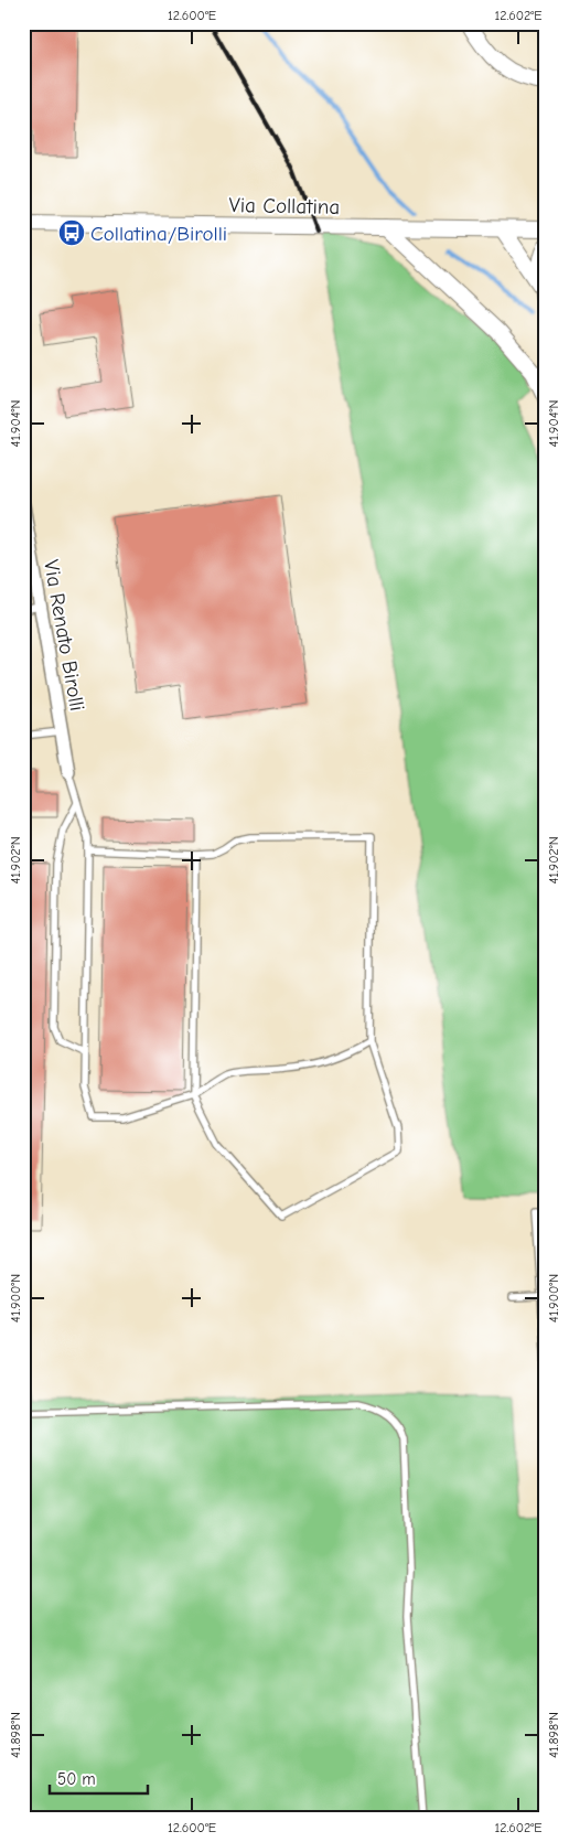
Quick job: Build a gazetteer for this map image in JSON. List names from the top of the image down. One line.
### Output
{"streets":{"street":["Via Collatina","Via Renato Birolli"]},"places":{"bus stop":["Collatina/Birolli"]},"scale_bar":"50 m","coordinates":["12.600°E","12.602°E","41.904°N","41.902°N","41.900°N","41.898°N"]}
